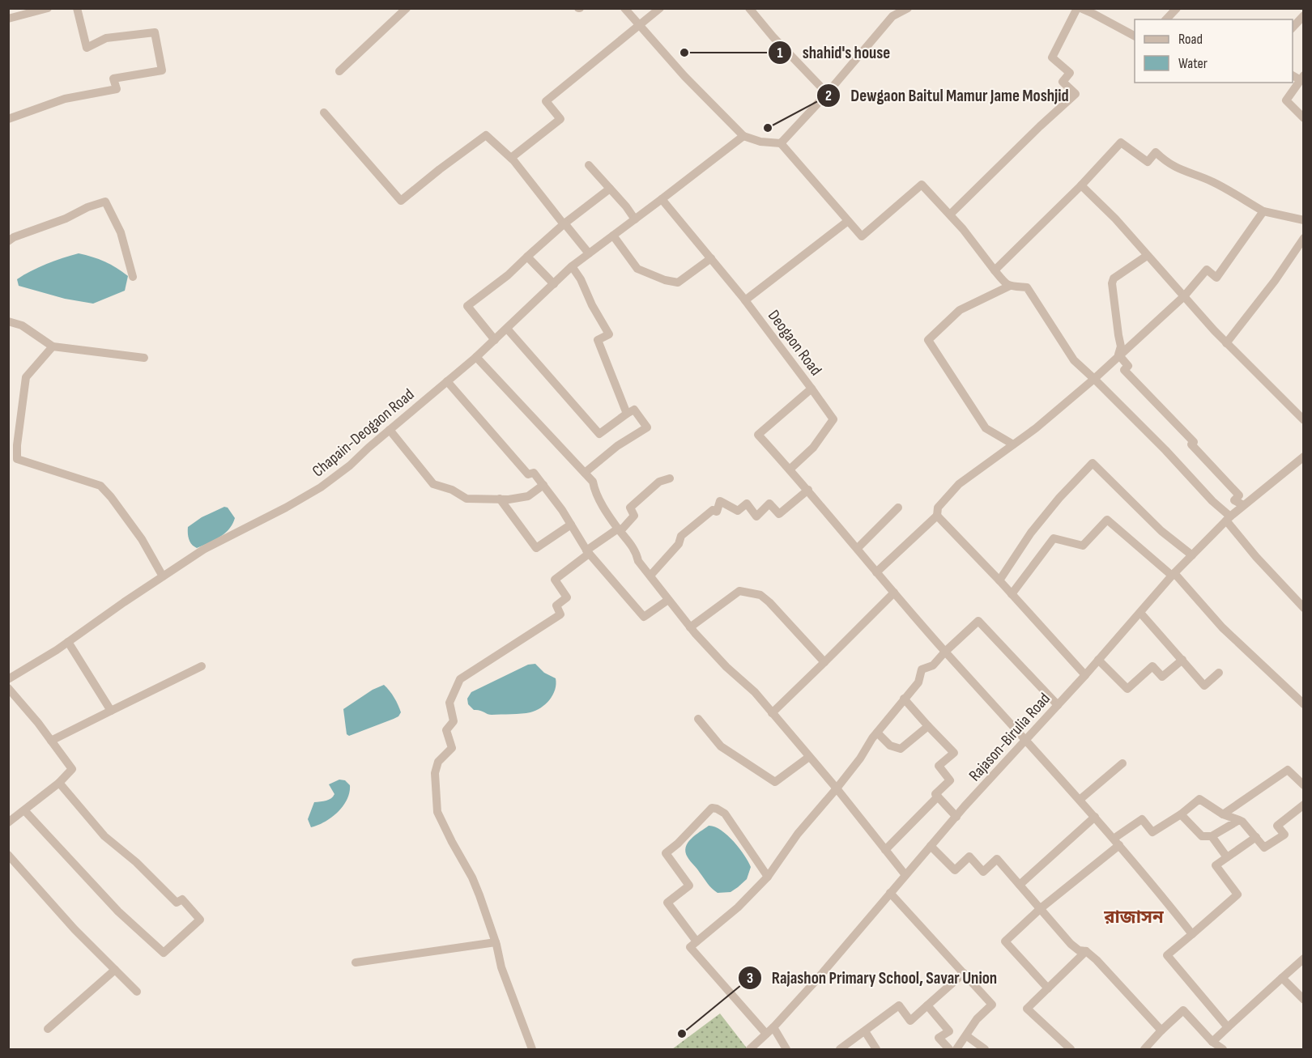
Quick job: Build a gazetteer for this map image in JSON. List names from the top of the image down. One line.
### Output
{"streets":{"street":["Deogaon Road","Chapain-Deogaon Road","Rajason-Birulia Road"]},"crossings":[["Deogaon Road","Chapain-Deogaon Road"],["Deogaon Road","Rajason-Birulia Road"]],"districts":["রাজাসন"],"places":["shahid's house","Dewgaon Baitul Mamur Jame Moshjid","Rajashon Primary School, Savar Union"],"legend":["Road","Water"]}
